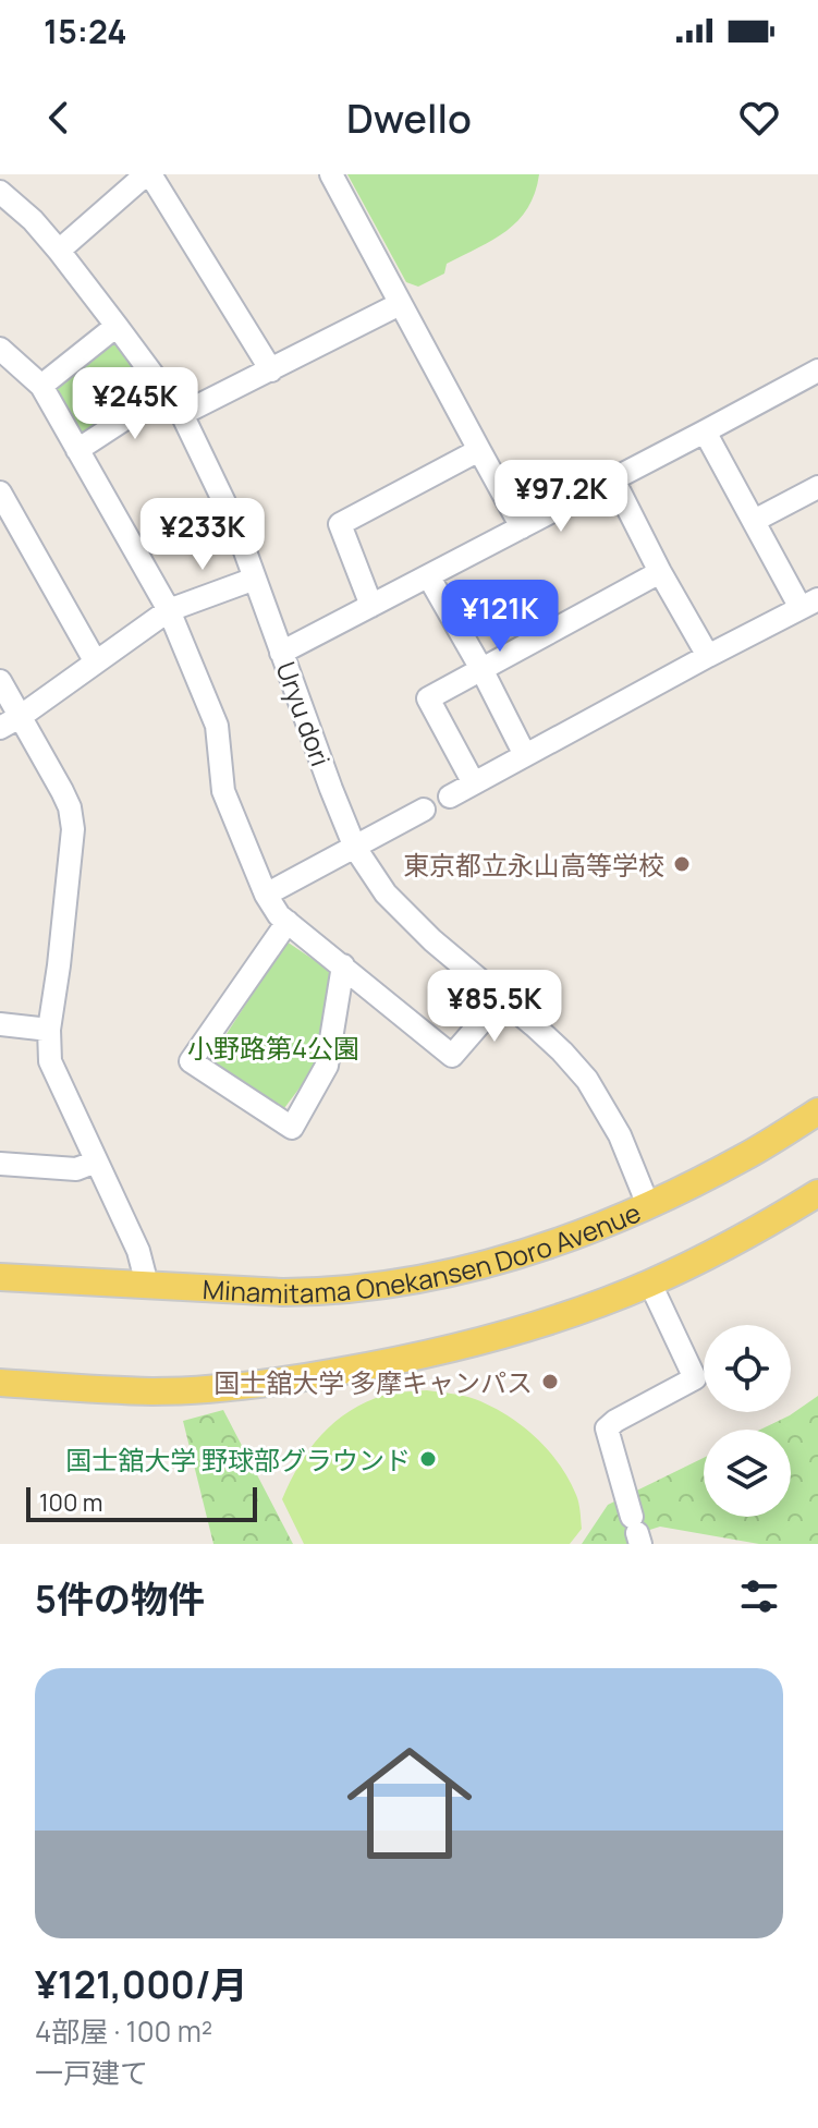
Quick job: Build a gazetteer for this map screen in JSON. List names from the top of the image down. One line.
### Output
{"streets":{"main road":["Minamitama Onekansen Doro Avenue"],"street":["Uryu dori"]},"crossings":[["Uryu dori","Minamitama Onekansen Doro Avenue"]],"parks":["小野路第4公園"],"places":["東京都立永山高等学校","国士舘大学 多摩キャンパス","国士舘大学 野球部グラウンド"],"scale_bar":"100 m","page":{"status":"15:24","header":"Dwello","price":["¥245K","¥97.2K","¥233K","¥121K","¥85.5K"],"scale":"100 m","heading":"5件の物件","list":[{"name":"¥121,000/月","note":"4部屋 · 100 m² · 一戸建て"}]}}
